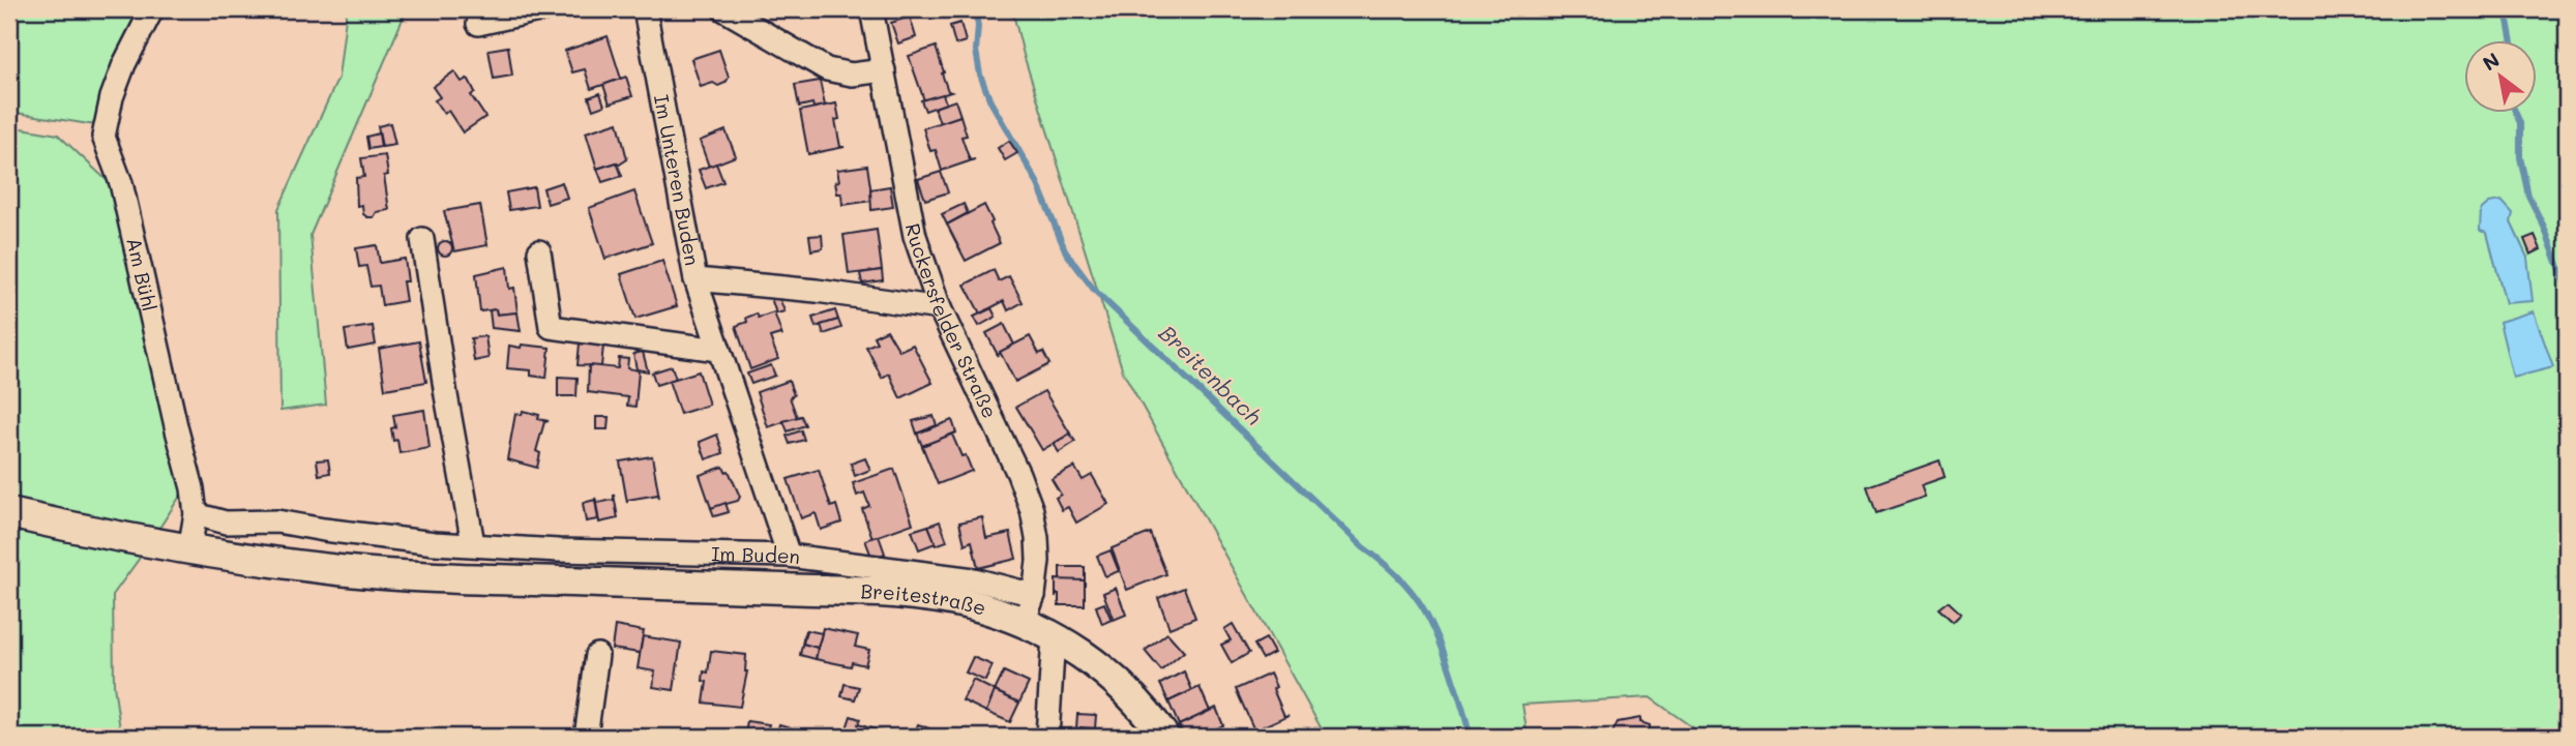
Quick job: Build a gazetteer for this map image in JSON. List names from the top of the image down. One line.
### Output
{"streets":{"street":["Im Unteren Buden","Am Bühl","Ruckersfelder Straße","Im Buden","Breitestraße"]},"crossings":[["Im Unteren Buden","Im Buden"],["Am Bühl","Im Buden"],["Am Bühl","Breitestraße"],["Ruckersfelder Straße","Im Buden"],["Ruckersfelder Straße","Breitestraße"]],"water":["Breitenbach"],"north":"top left"}
